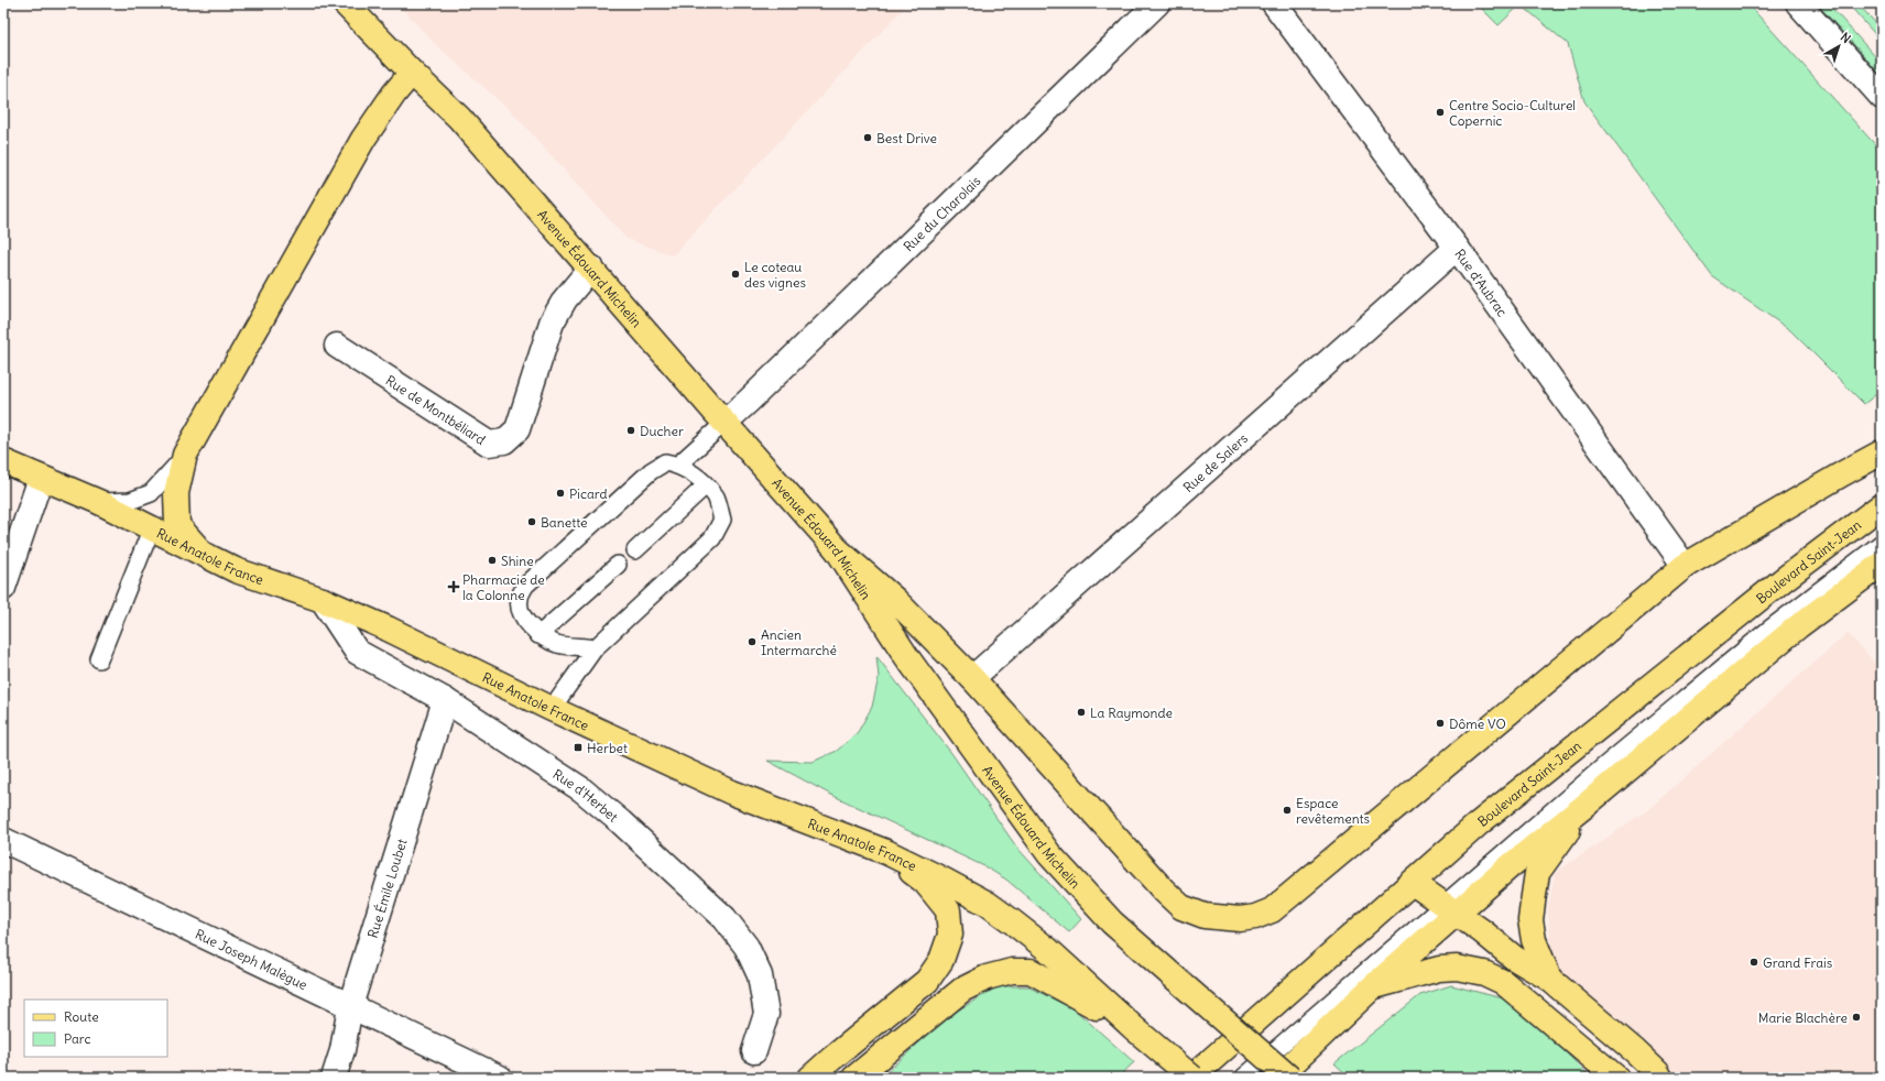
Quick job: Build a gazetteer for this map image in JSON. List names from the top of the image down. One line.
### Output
{"streets":{"main road":["Avenue Édouard Michelin","Rue Anatole France","Boulevard Saint-Jean"],"street":["Rue du Charolais","Rue d'Aubrac","Rue de Montbéliard","Rue de Salers","Rue d'Herbet","Rue Émile Loubet","Rue Joseph Malègue"]},"crossings":[["Rue du Charolais","Avenue Édouard Michelin"],["Avenue Édouard Michelin","Rue de Montbéliard"],["Rue d'Aubrac","Rue de Salers"],["Rue Anatole France","Rue d'Herbet"],["Rue d'Herbet","Rue Émile Loubet"],["Rue Émile Loubet","Rue Joseph Malègue"]],"places":{"other":["Centre Socio-Culturel Copernic","Best Drive","Le coteau des vignes","Ducher","Picard","Banette","Shine","Ancien Intermarché","La Raymonde","Dôme VO","Espace revêtements","Grand Frais","Marie Blachère"],"health":["Pharmacie de la Colonne"],"transit":["Herbet"]},"legend":["Route","Parc"],"north":"top right"}
